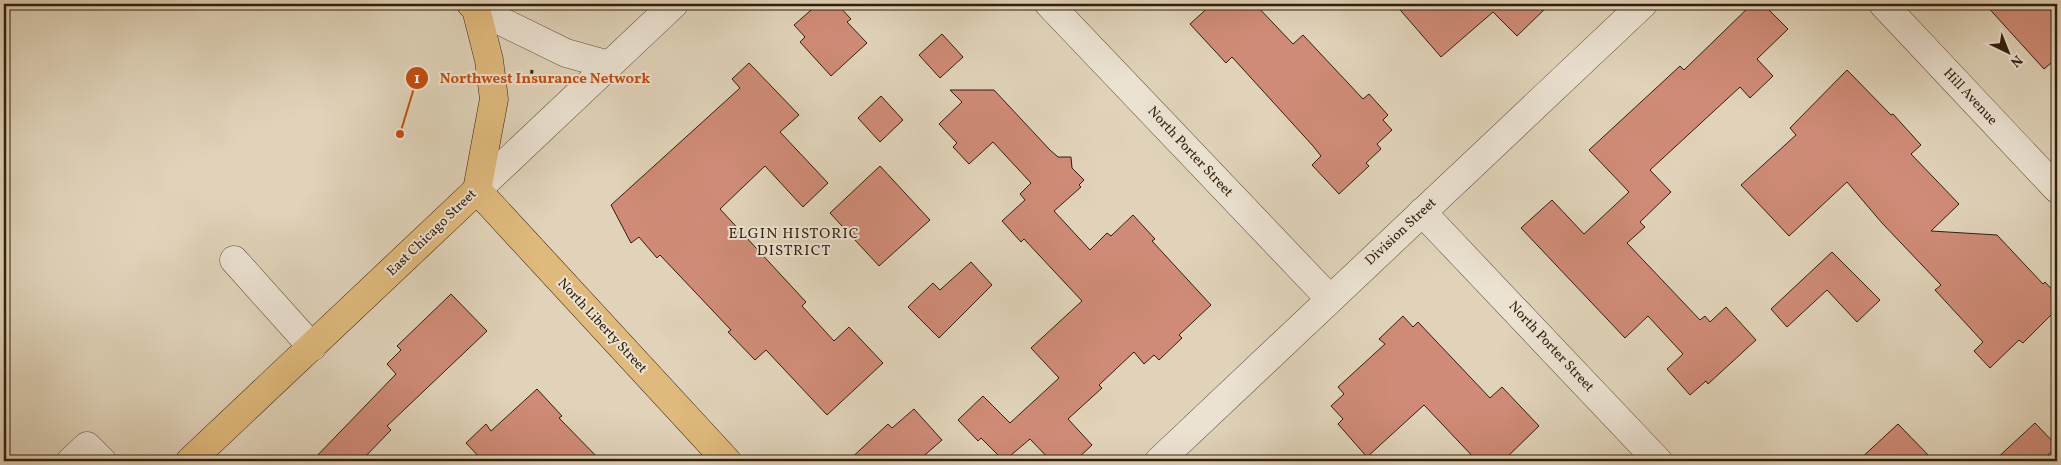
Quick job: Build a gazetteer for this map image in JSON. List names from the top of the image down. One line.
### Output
{"streets":{"main road":["East Chicago Street","North Liberty Street"],"street":["Hill Avenue","North Porter Street","Division Street"]},"crossings":[["North Porter Street","Division Street"],["East Chicago Street","North Liberty Street"]],"districts":["ELGIN HISTORIC DISTRICT"],"places":["Northwest Insurance Network"],"north":"bottom right"}
